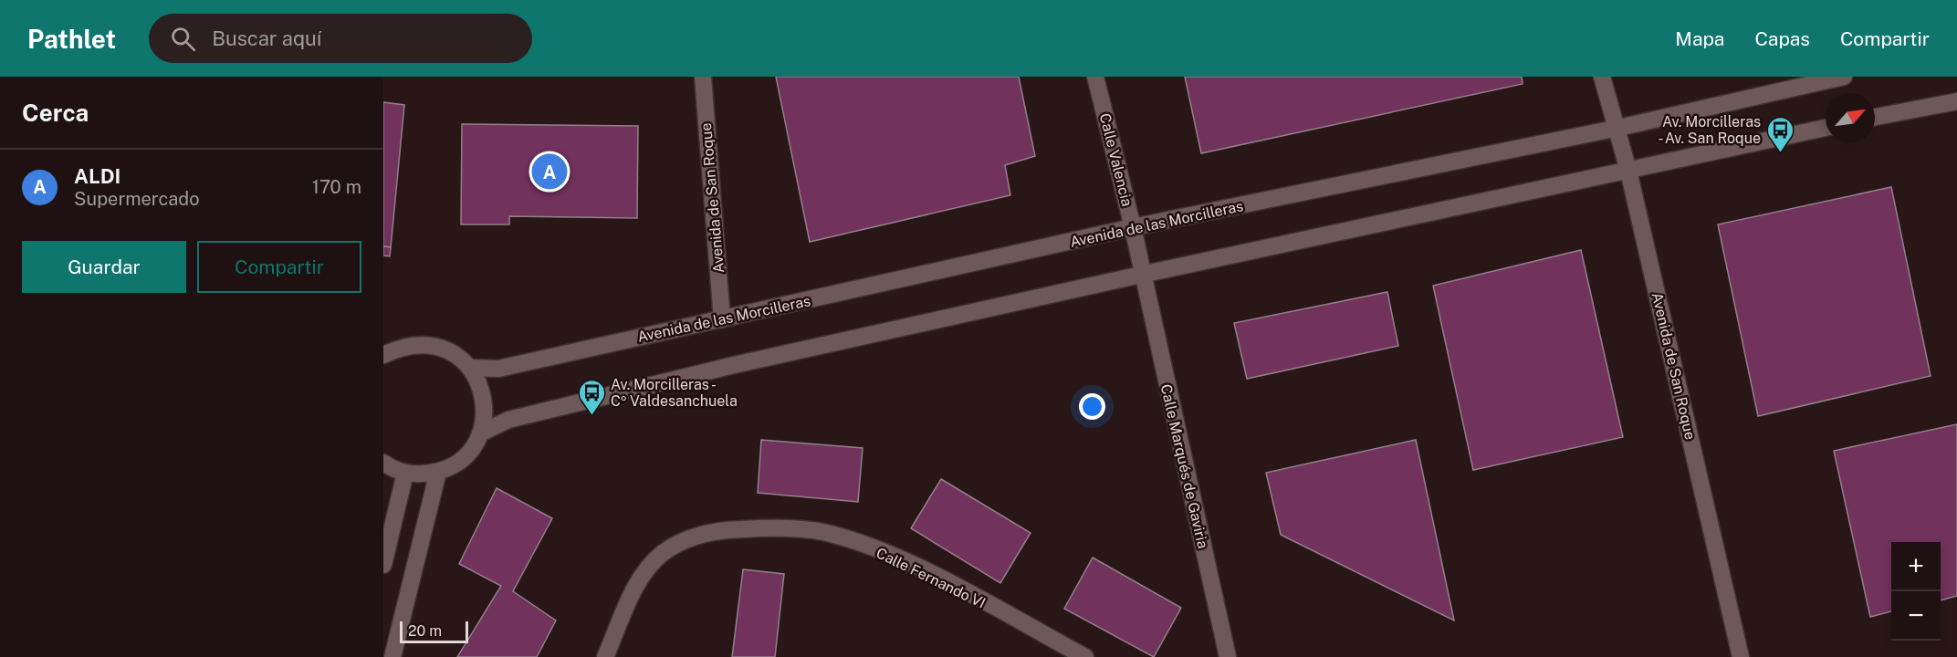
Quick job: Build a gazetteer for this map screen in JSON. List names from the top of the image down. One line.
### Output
{"streets":{"street":["Calle Valencia","Avenida de San Roque","Avenida de las Morcilleras","Calle Marqués de Gaviria","Calle Fernando VI"]},"crossings":[["Calle Valencia","Avenida de las Morcilleras"],["Calle Valencia","Calle Marqués de Gaviria"],["Avenida de San Roque","Avenida de las Morcilleras"]],"places":{"bus stop":["Av. Morcilleras - Av. San Roque","Av. Morcilleras - Cº Valdesanchuela"]},"scale_bar":"20 m","north":"top right","page":{"header":"Pathlet","search":"Buscar aquí","nav":["Mapa","Capas","Compartir"],"heading":"Cerca","list":[{"mark":"A","name":"ALDI","note":"Supermercado","value":"170 m"}],"pins":"A","buttons":["Guardar","Compartir"],"map_buttons":["+","−"],"scale":"20 m"}}
